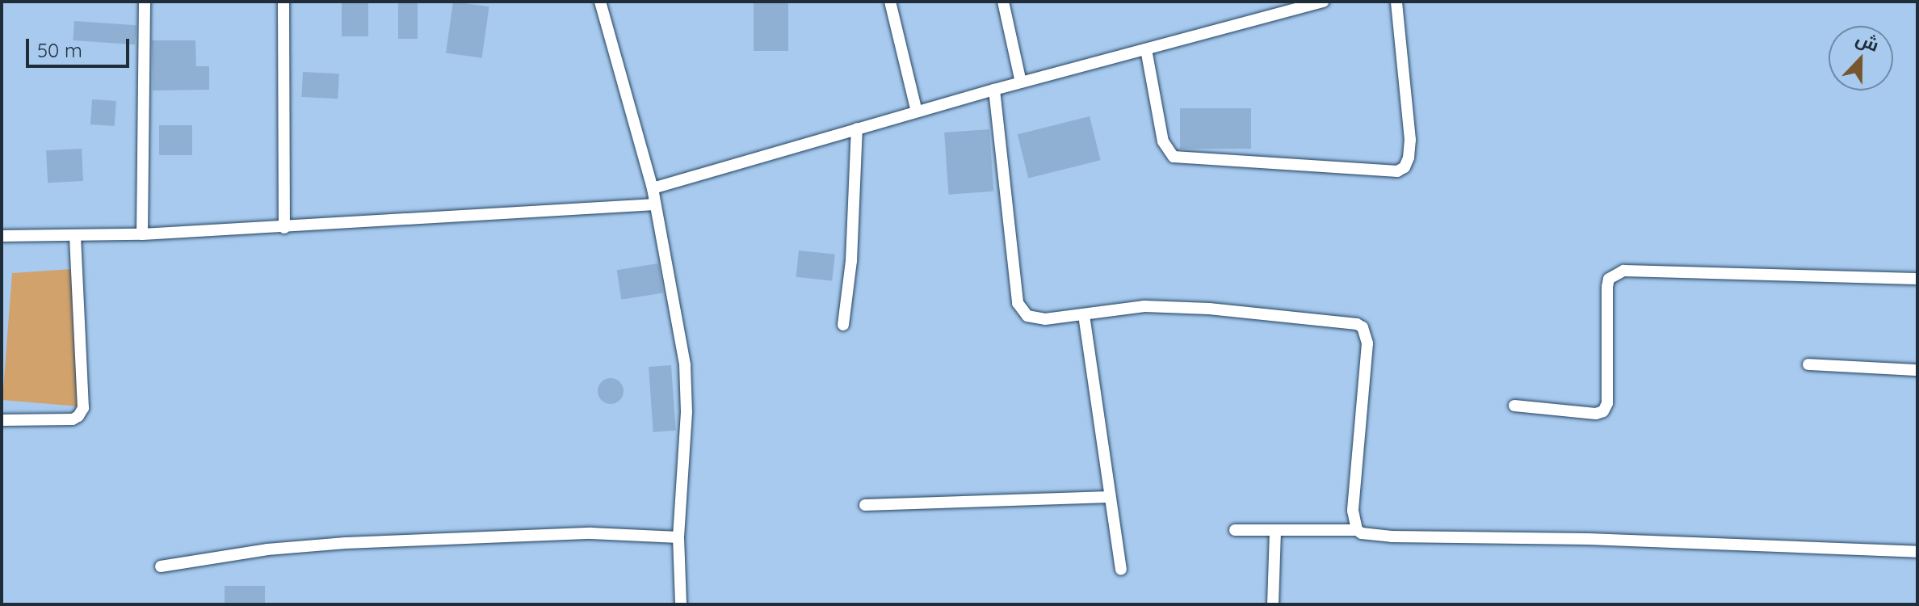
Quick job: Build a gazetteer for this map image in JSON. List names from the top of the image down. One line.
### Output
{"scale_bar":"50 m","north":"top"}
